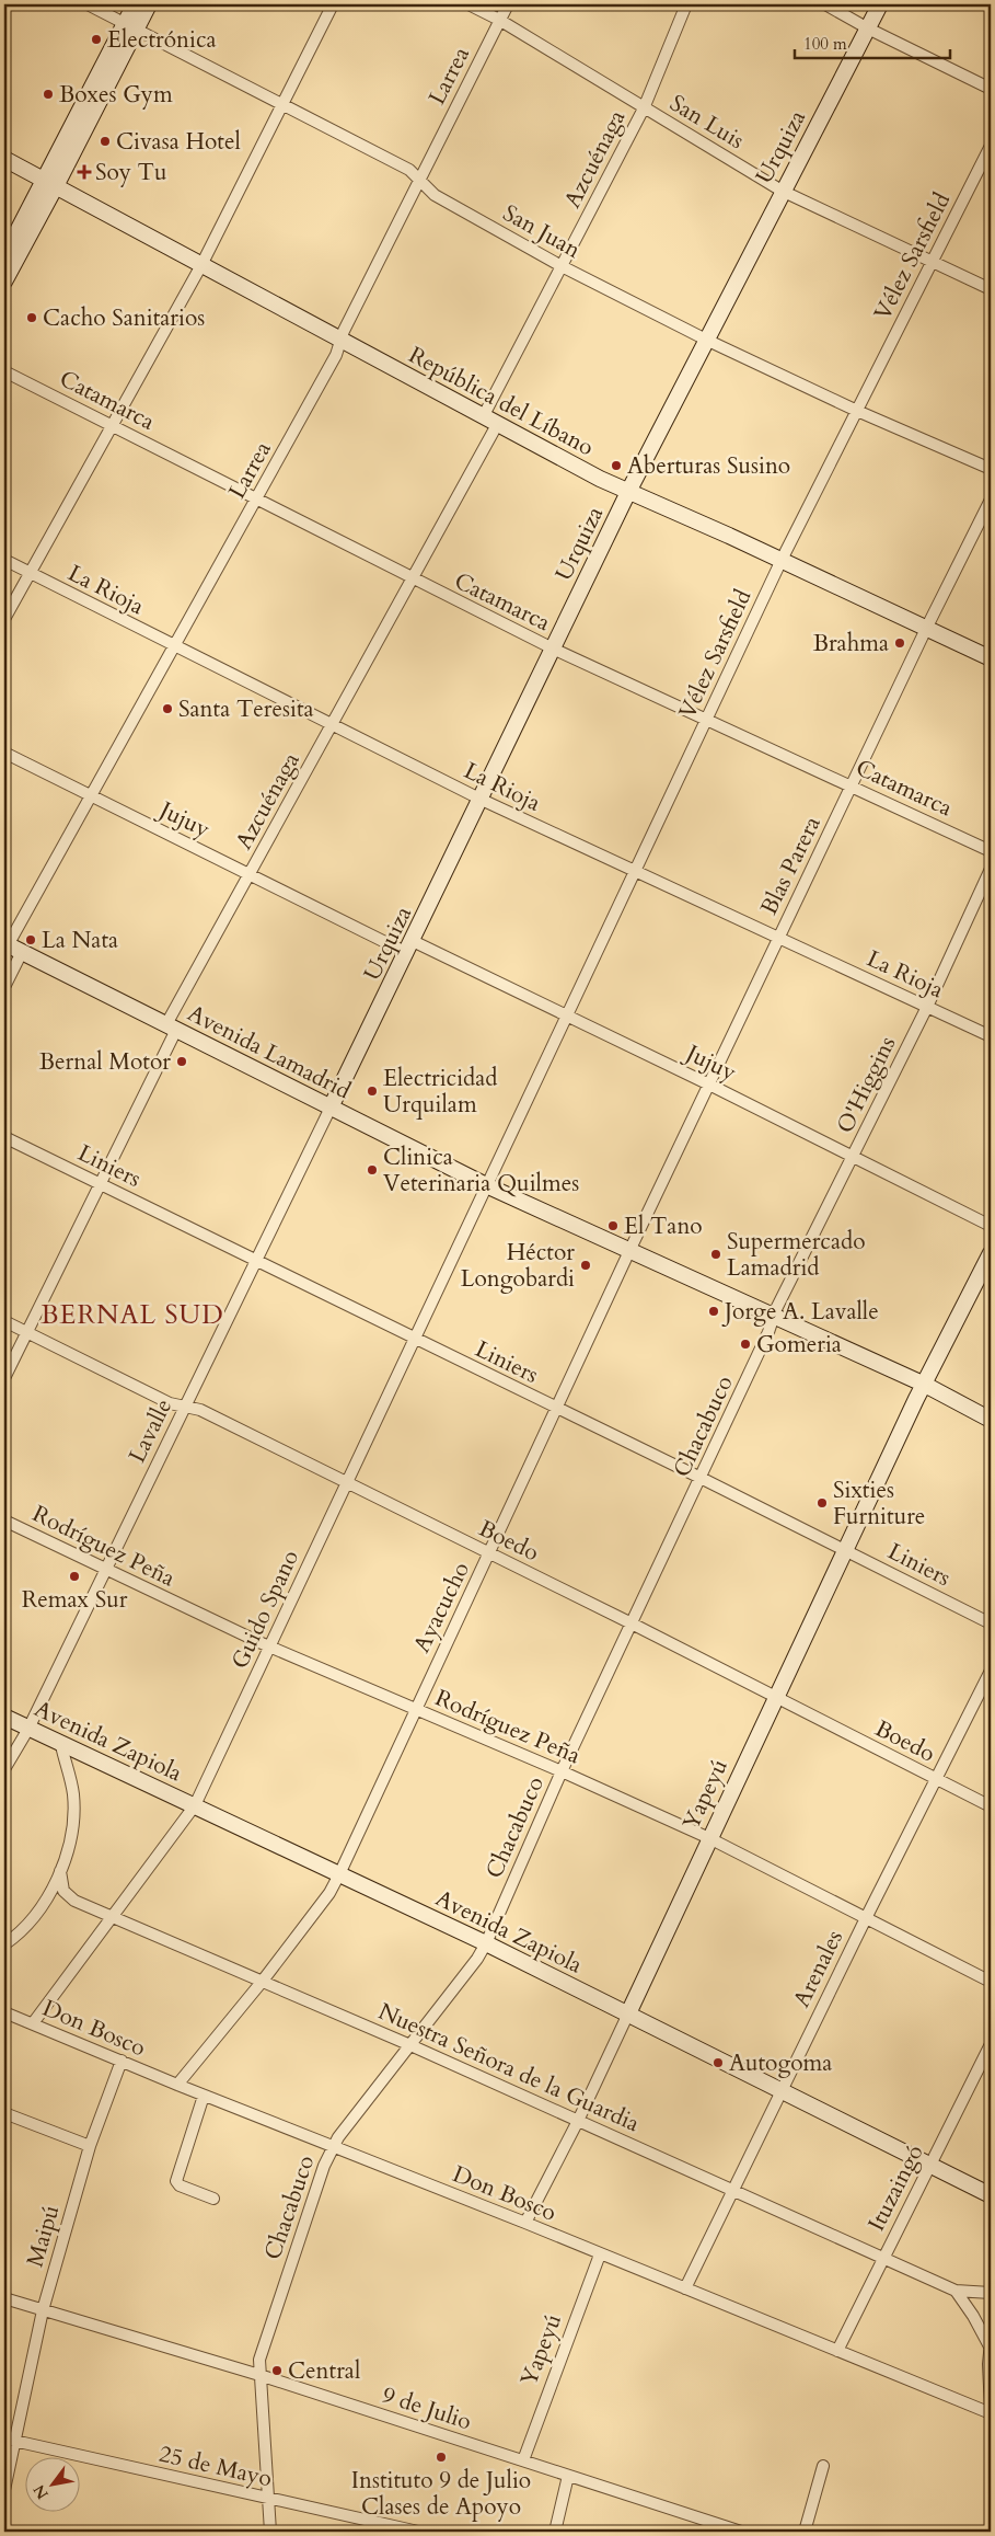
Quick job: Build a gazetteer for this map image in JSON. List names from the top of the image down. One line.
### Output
{"streets":{"street":["Larrea","San Luis","Urquiza","Azcuénaga","San Juan","Vélez Sarsfield","Catamarca","República del Líbano","La Rioja","Jujuy","Blas Parera","Avenida Lamadrid","O'Higgins","Liniers","Chacabuco","Lavalle","Boedo","Rodríguez Peña","Ayacucho","Guido Spano","Avenida Zapiola","Yapeyú","Arenales","Don Bosco","Nuestra Señora de la Guardia","Ituzaingó","Maipú","9 de Julio","25 de Mayo"]},"crossings":[["Larrea","San Luis"],["Larrea","San Juan"],["Larrea","Catamarca"],["Larrea","República del Líbano"],["Larrea","La Rioja"],["Larrea","Jujuy"],["Larrea","Avenida Lamadrid"],["San Luis","Urquiza"],["San Luis","Azcuénaga"],["San Luis","Vélez Sarsfield"],["Urquiza","San Juan"],["Urquiza","Catamarca"],["Urquiza","República del Líbano"],["Urquiza","La Rioja"],["Urquiza","Jujuy"],["Urquiza","Avenida Lamadrid"],["Urquiza","Lavalle"],["Azcuénaga","San Juan"],["Azcuénaga","Catamarca"],["Azcuénaga","República del Líbano"],["Azcuénaga","La Rioja"],["Azcuénaga","Jujuy"],["Azcuénaga","Avenida Lamadrid"],["Azcuénaga","Liniers"],["Azcuénaga","Boedo"],["San Juan","Vélez Sarsfield"],["Vélez Sarsfield","Catamarca"],["Vélez Sarsfield","República del Líbano"],["Vélez Sarsfield","La Rioja"],["Vélez Sarsfield","Jujuy"],["Vélez Sarsfield","Avenida Lamadrid"],["Vélez Sarsfield","Guido Spano"],["Catamarca","Blas Parera"],["República del Líbano","Blas Parera"],["La Rioja","Blas Parera"],["La Rioja","O'Higgins"],["Jujuy","Blas Parera"],["Jujuy","O'Higgins"],["Blas Parera","Avenida Lamadrid"],["Blas Parera","Ayacucho"],["Avenida Lamadrid","O'Higgins"],["Avenida Lamadrid","Chacabuco"],["Avenida Lamadrid","Lavalle"],["Avenida Lamadrid","Ayacucho"],["Avenida Lamadrid","Guido Spano"],["Avenida Lamadrid","Yapeyú"],["O'Higgins","Chacabuco"],["Liniers","Chacabuco"],["Liniers","Lavalle"],["Liniers","Ayacucho"],["Liniers","Guido Spano"],["Liniers","Yapeyú"],["Chacabuco","Boedo"],["Chacabuco","Rodríguez Peña"],["Chacabuco","Avenida Zapiola"],["Chacabuco","Don Bosco"],["Chacabuco","Nuestra Señora de la Guardia"],["Chacabuco","9 de Julio"],["Chacabuco","25 de Mayo"],["Lavalle","Boedo"],["Lavalle","Rodríguez Peña"],["Lavalle","Avenida Zapiola"],["Boedo","Ayacucho"],["Boedo","Guido Spano"],["Boedo","Yapeyú"],["Boedo","Arenales"],["Rodríguez Peña","Ayacucho"],["Rodríguez Peña","Guido Spano"],["Rodríguez Peña","Yapeyú"],["Rodríguez Peña","Arenales"],["Ayacucho","Avenida Zapiola"],["Guido Spano","Avenida Zapiola"],["Guido Spano","Don Bosco"],["Guido Spano","Nuestra Señora de la Guardia"],["Avenida Zapiola","Yapeyú"],["Avenida Zapiola","Arenales"],["Avenida Zapiola","Ituzaingó"],["Yapeyú","Don Bosco"],["Yapeyú","Nuestra Señora de la Guardia"],["Yapeyú","9 de Julio"],["Arenales","Don Bosco"],["Arenales","Nuestra Señora de la Guardia"],["Don Bosco","Ituzaingó"],["Don Bosco","Maipú"],["Nuestra Señora de la Guardia","Ituzaingó"],["Maipú","9 de Julio"],["Maipú","25 de Mayo"]],"districts":["BERNAL SUD"],"places":{"other":["Electrónica","Boxes Gym","Civasa Hotel","Cacho Sanitarios","Aberturas Susino","Brahma","Santa Teresita","La Nata","Bernal Motor","Electricidad Urquilam","Clinica Veterinaria Quilmes","El Tano","Supermercado Lamadrid","Héctor Longobardi","Jorge A. Lavalle","Gomeria","Sixties Furniture","Remax Sur","Autogoma","Central","Instituto 9 de Julio Clases de Apoyo"],"health":["Soy Tu"]},"scale_bar":"100 m","north":"bottom left"}
